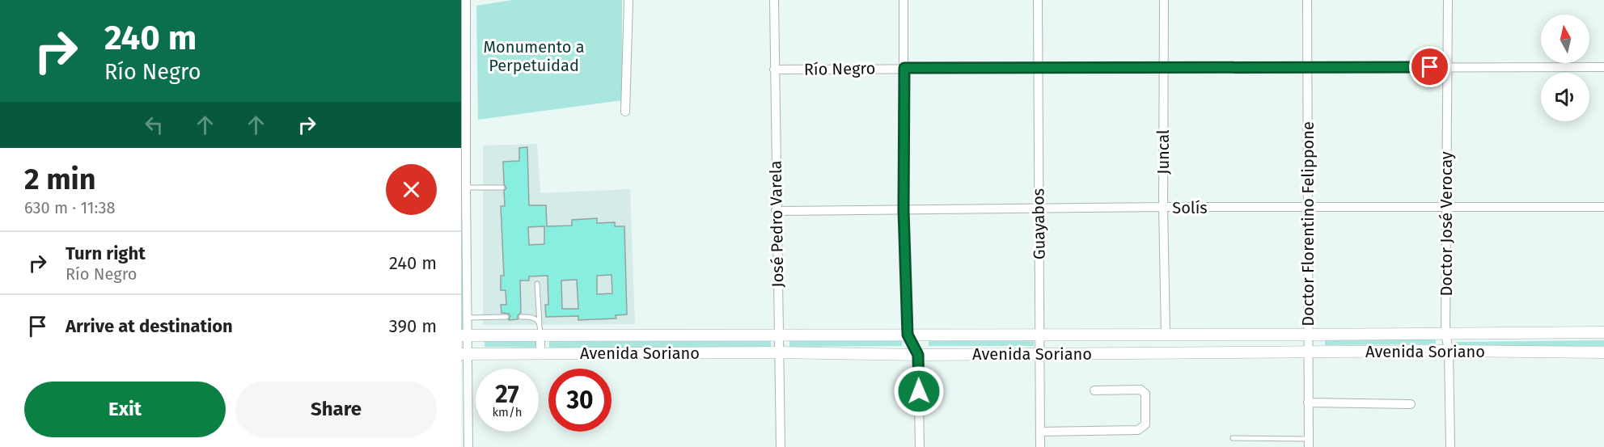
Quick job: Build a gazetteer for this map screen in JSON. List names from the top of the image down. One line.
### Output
{"streets":{"street":["Río Negro","Juncal","Solís","José Pedro Varela","Guayabos","Doctor Florentino Felippone","Doctor José Verocay","Avenida Soriano"]},"crossings":[["Río Negro","Juncal"],["Río Negro","José Pedro Varela"],["Río Negro","Guayabos"],["Río Negro","Doctor Florentino Felippone"],["Río Negro","Doctor José Verocay"],["Juncal","Solís"],["Juncal","Avenida Soriano"],["Solís","José Pedro Varela"],["Solís","Guayabos"],["Solís","Doctor Florentino Felippone"],["Solís","Doctor José Verocay"],["José Pedro Varela","Avenida Soriano"],["Guayabos","Avenida Soriano"],["Doctor Florentino Felippone","Avenida Soriano"],["Doctor José Verocay","Avenida Soriano"]],"parks":["Monumento a Perpetuidad"],"north":"top","page":{"turn":["240 m","Río Negro"],"heading":["2 min","630 m · 11:38"],"list":[{"name":"Turn right","note":"Río Negro","value":"240 m"},{"name":"Arrive at destination","value":"390 m"}],"speed":"27 km/h","limit":"30","buttons":["Exit","Share"]}}
